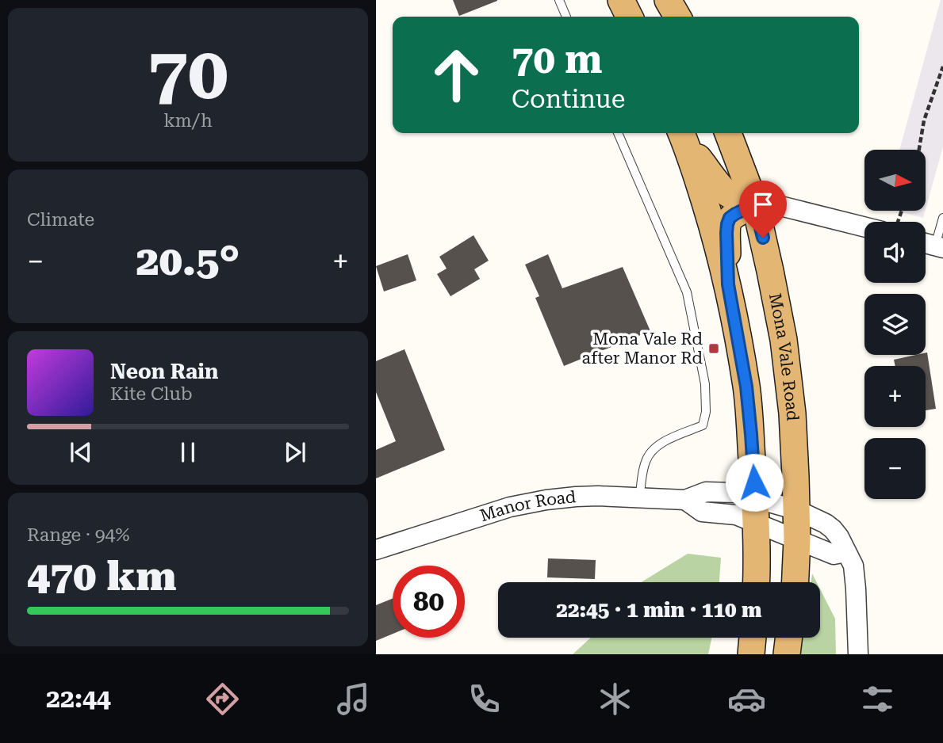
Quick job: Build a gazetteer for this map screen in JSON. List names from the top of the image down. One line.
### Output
{"streets":{"highway":["Mona Vale Road"],"street":["Manor Road"]},"places":{"transit":["Mona Vale Rd after Manor Rd"]},"north":"right","page":{"tile":[["70","km/h"],"Climate",["Range · 94%","470 km"]],"turn":["70 m","Continue"],"map_buttons":["+","−"],"heat":["−","20.5°","+"],"song":["Neon Rain","Kite Club"],"limit":"80","trip":"22:45 · 1 min · 110 m","tabs":"22:44"}}
